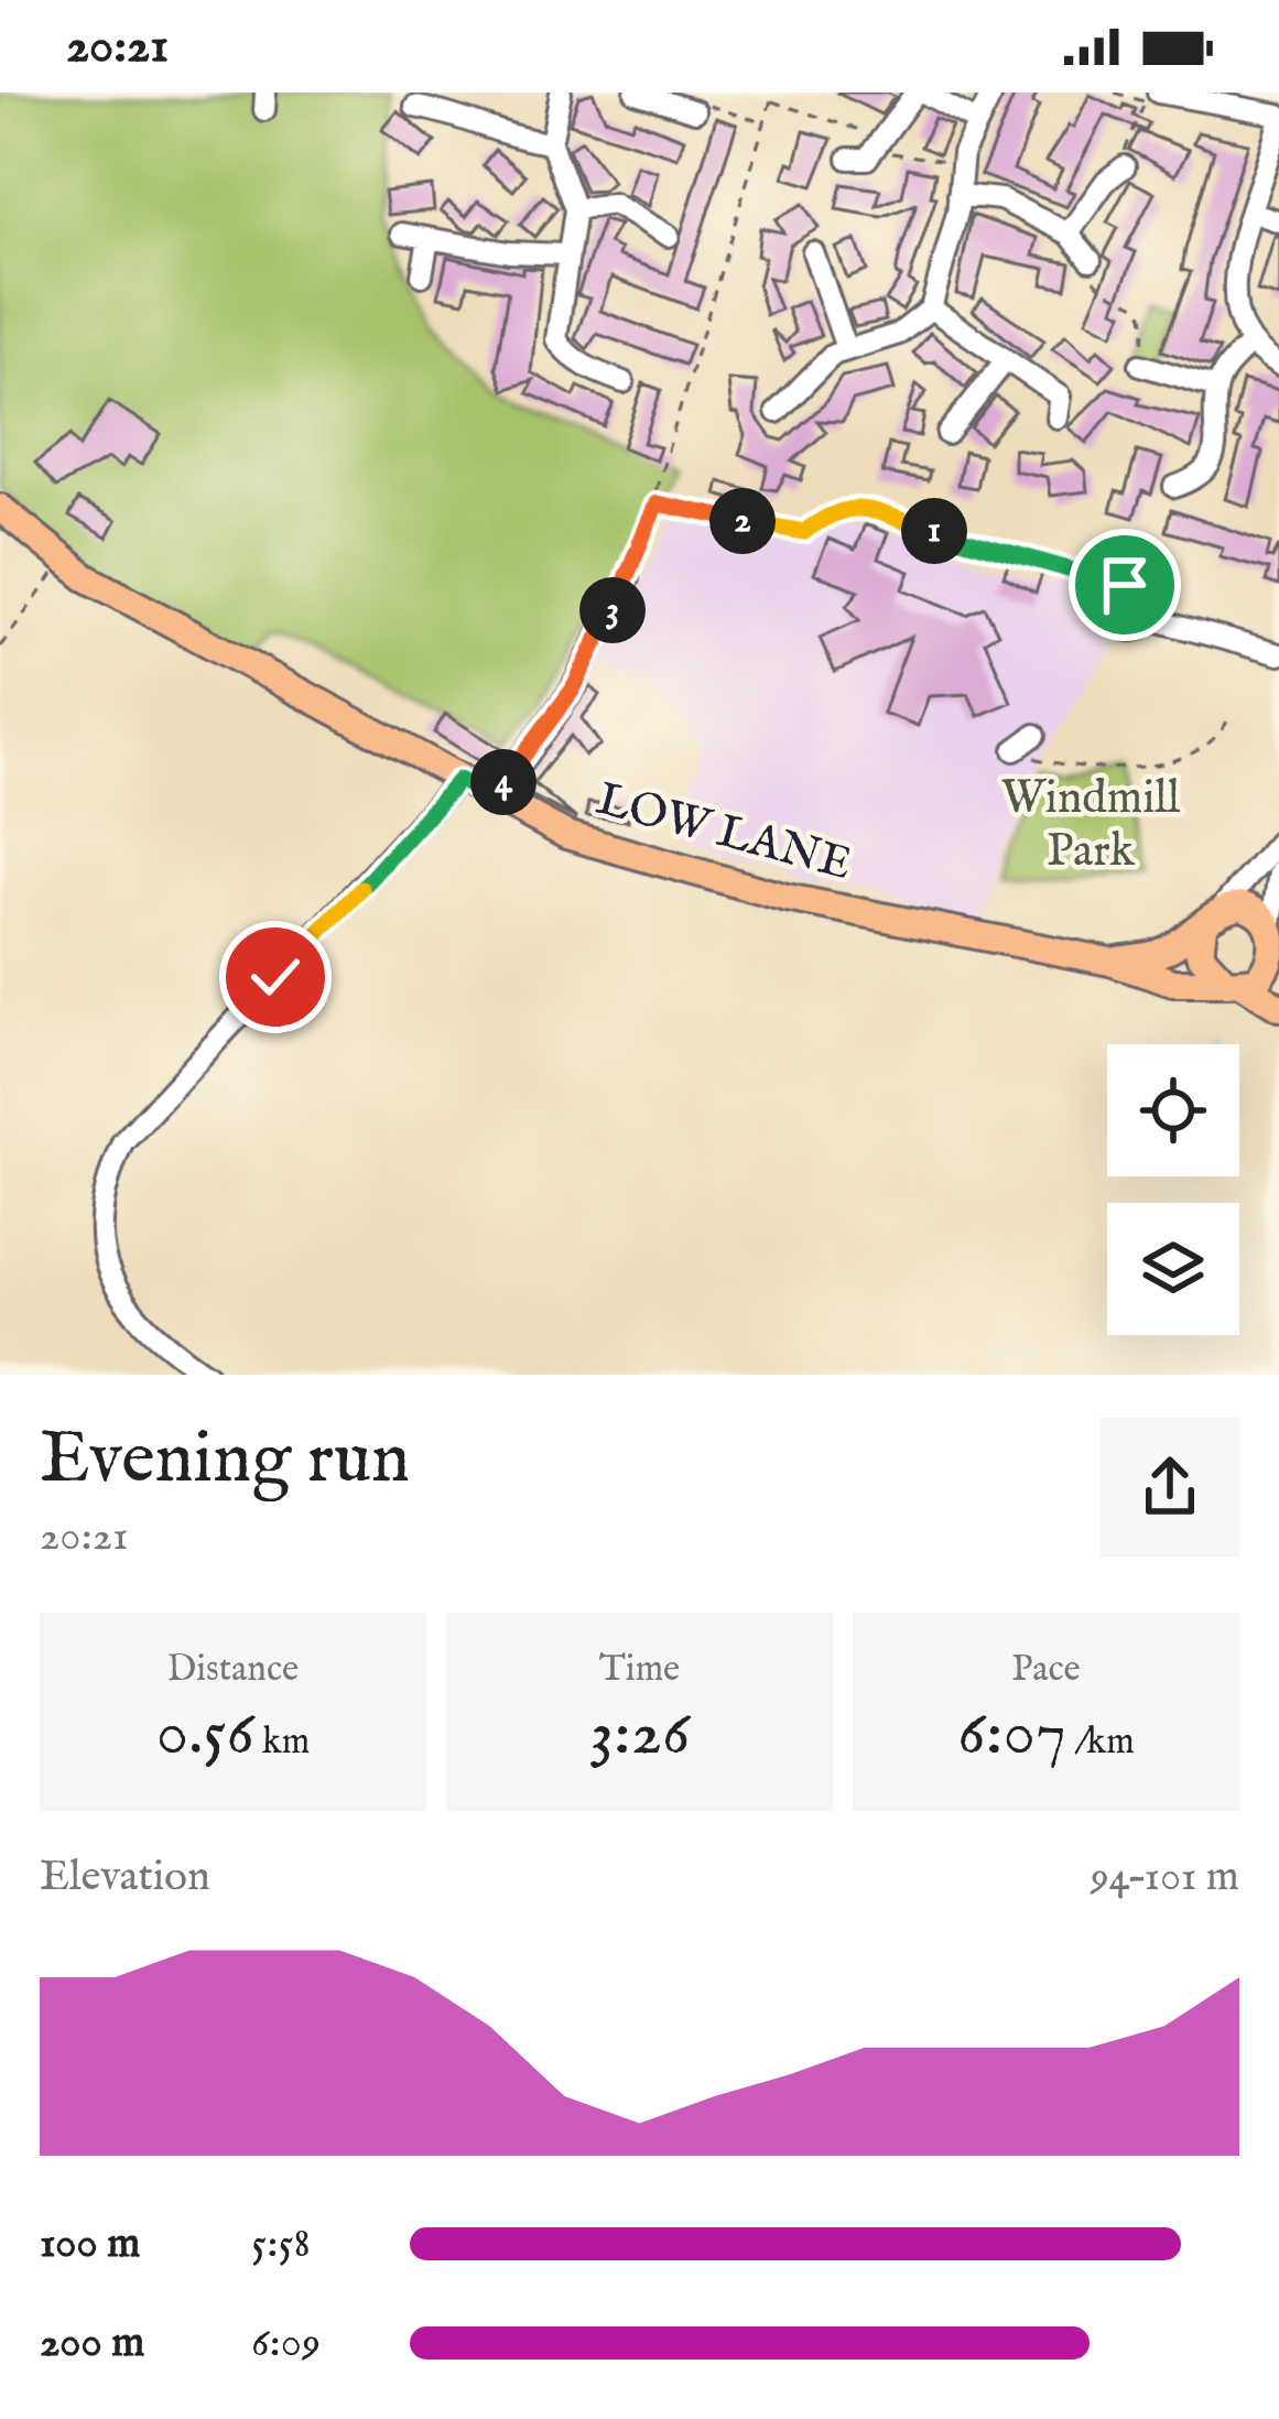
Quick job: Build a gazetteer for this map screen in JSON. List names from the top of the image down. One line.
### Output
{"streets":{"main road":["LOW LANE"]},"parks":["Windmill Park"],"page":{"status":"20:21","pins":["2","1","3","4"],"heading":["Evening run","20:21"],"stats":[["Distance","0.56 km"],["Time","3:26"],["Pace","6:07 /km"]],"chart":["Elevation","94–101 m"],"list":[{"name":"100 m","note":"5:58"},{"name":"200 m","note":"6:09"}]}}
